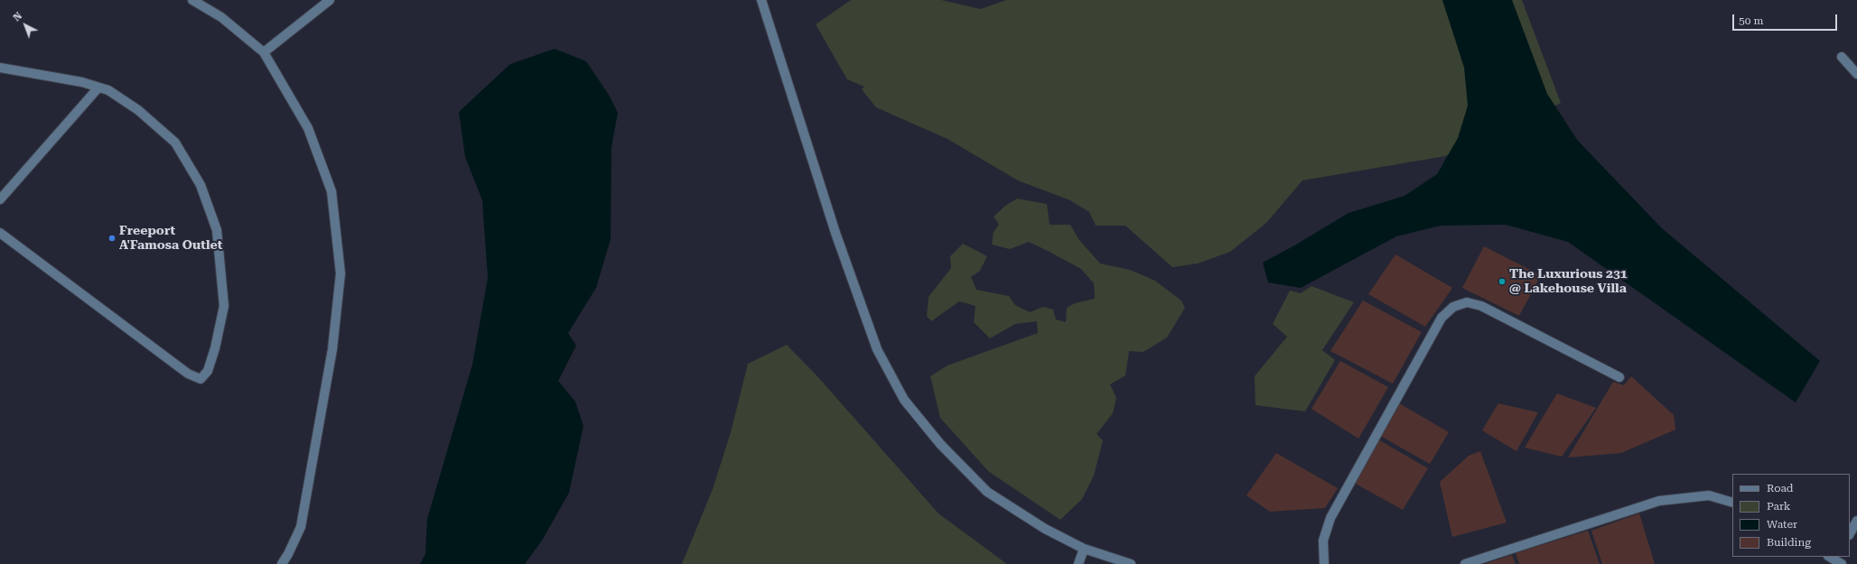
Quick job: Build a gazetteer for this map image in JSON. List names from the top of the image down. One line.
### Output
{"places":["Freeport A'Famosa Outlet","The Luxurious 231 @ Lakehouse Villa"],"legend":["Road","Park","Water","Building"],"scale_bar":"50 m","north":"top left"}
